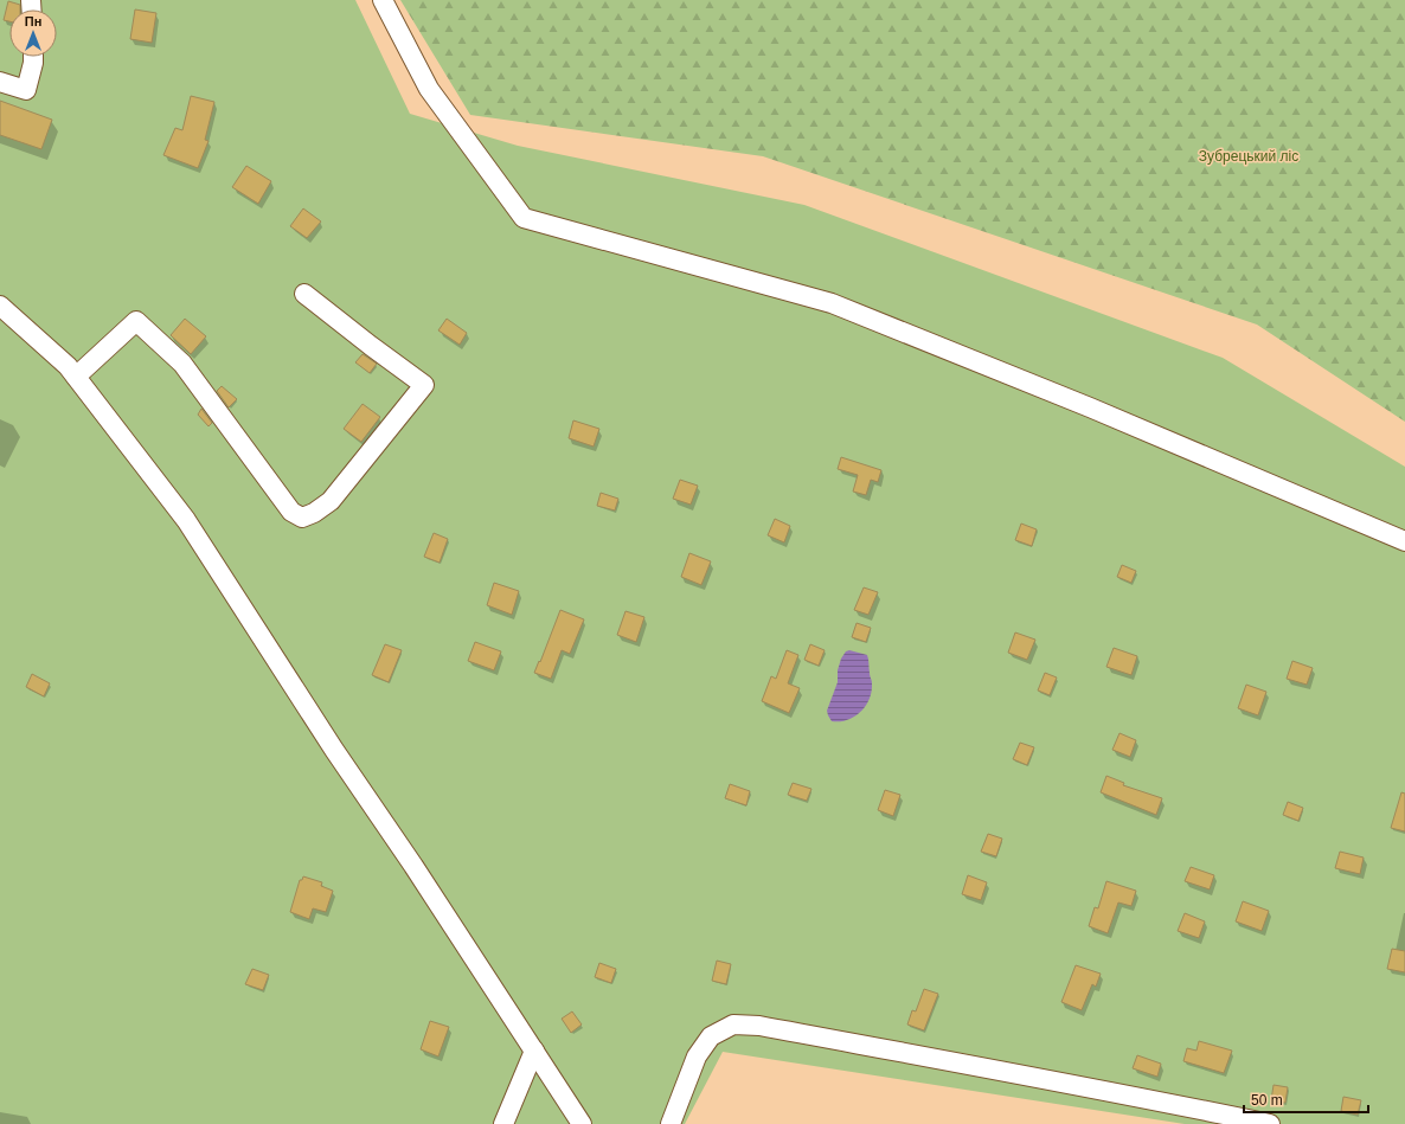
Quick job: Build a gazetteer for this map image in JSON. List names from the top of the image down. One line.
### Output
{"parks":["Зубрецький ліс"],"scale_bar":"50 m","north":"top"}
